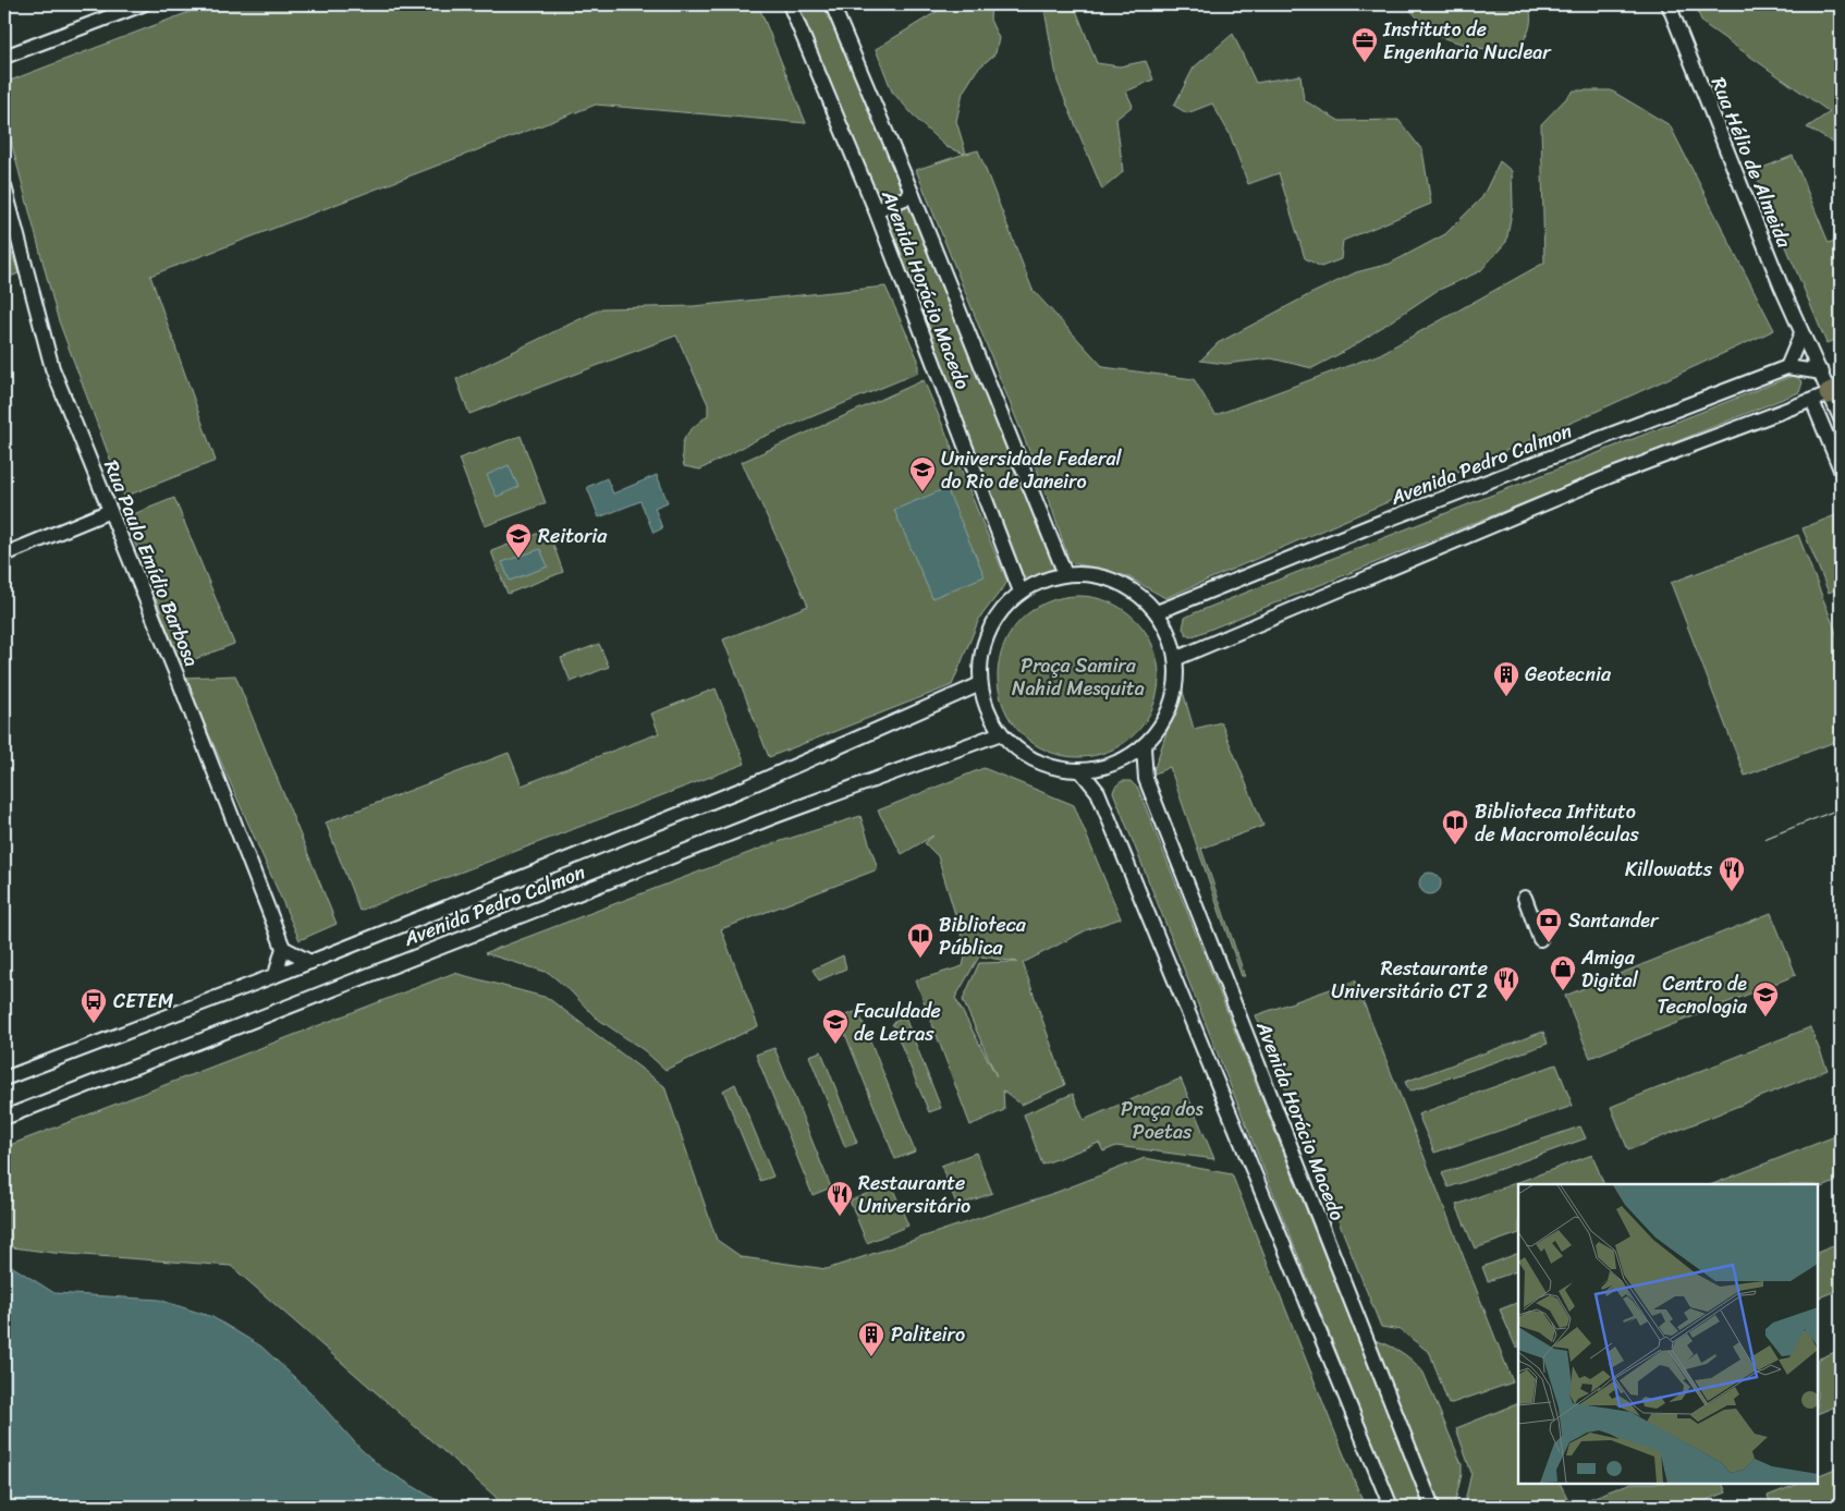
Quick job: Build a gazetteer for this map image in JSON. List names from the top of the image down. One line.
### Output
{"streets":{"street":["Rua Hélio de Almeida","Avenida Horácio Macedo","Avenida Pedro Calmon","Rua Paulo Emídio Barbosa"]},"crossings":[["Rua Hélio de Almeida","Avenida Pedro Calmon"]],"parks":["Praça Samira Nahid Mesquita","Praça dos Poetas"],"places":{"office":["Instituto de Engenharia Nuclear"],"school or university":["Universidade Federal do Rio de Janeiro","Reitoria","Centro de Tecnologia","Faculdade de Letras"],"building":["Geotecnia","Paliteiro"],"library":["Biblioteca Intituto de Macromoléculas","Biblioteca Pública"],"restaurant":["Killowatts","Restaurante Universitário CT 2","Restaurante Universitário"],"bank":["Santander"],"shop":["Amiga Digital"],"bus stop":["CETEM"]}}
